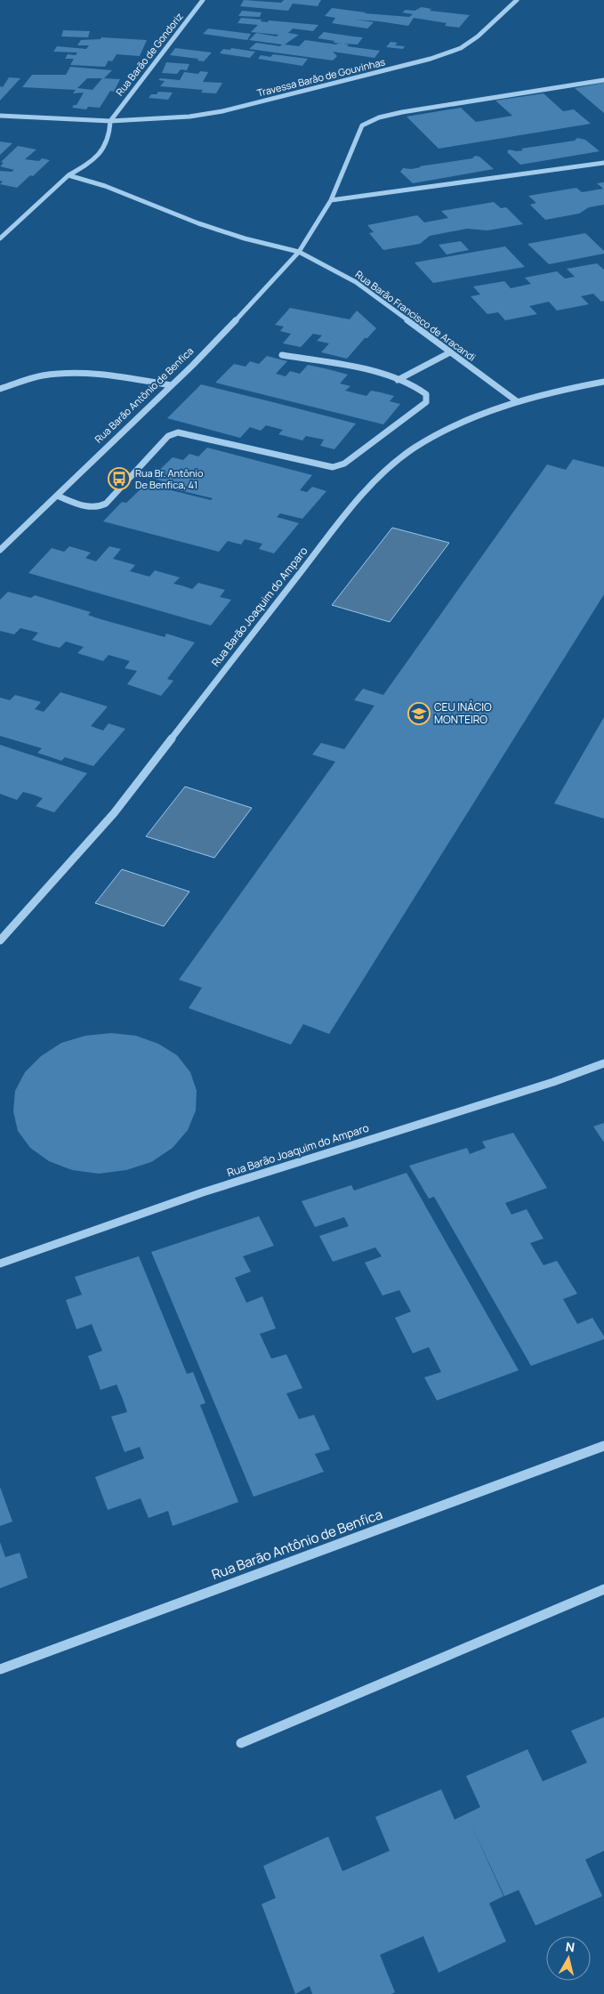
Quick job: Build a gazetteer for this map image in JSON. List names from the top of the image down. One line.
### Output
{"streets":{"street":["Rua Barão de Gondoriz","Travessa Barão de Gouvinhas","Rua Barão Francisco de Aracandi","Rua Barão Antônio de Benfica","Rua Barão Joaquim do Amparo"]},"crossings":[["Rua Barão de Gondoriz","Travessa Barão de Gouvinhas"],["Rua Barão Francisco de Aracandi","Rua Barão Antônio de Benfica"],["Rua Barão Francisco de Aracandi","Rua Barão Joaquim do Amparo"]],"places":{"bus stop":["Rua Br. Antônio De Benfica, 41"],"school or university":["CEU INÁCIO MONTEIRO"]},"north":"top"}
